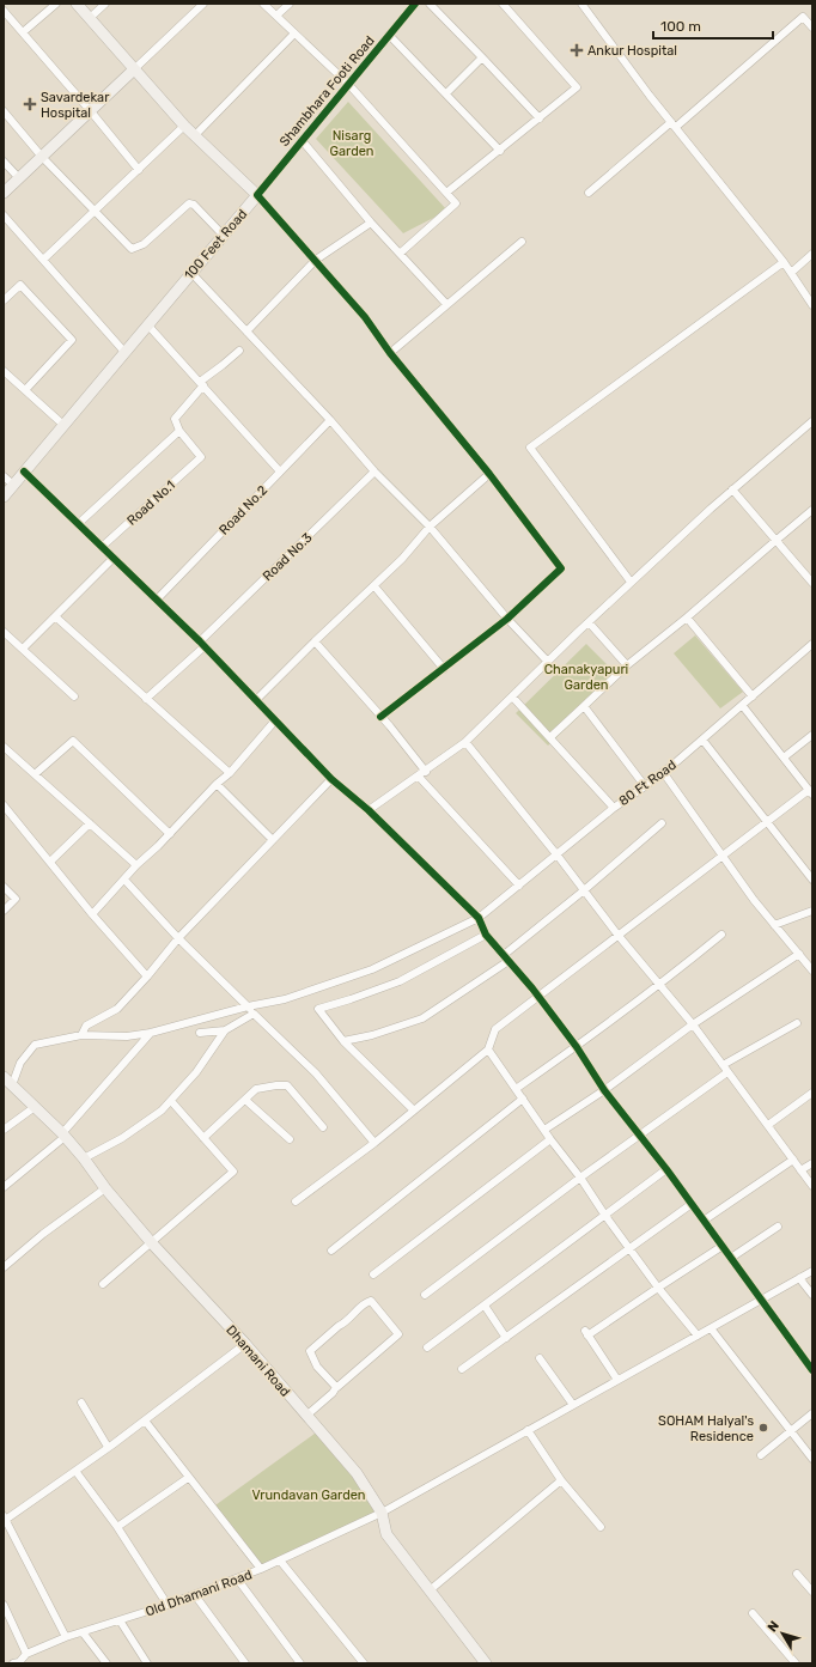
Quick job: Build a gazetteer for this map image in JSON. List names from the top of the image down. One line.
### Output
{"streets":{"main road":["100 Feet Road","Dhamani Road"],"street":["Shambhara Footi Road","Road No.1","Road No.2","Road No.3","80 Ft Road","Old Dhamani Road"]},"crossings":[["Shambhara Footi Road","100 Feet Road"],["80 Ft Road","Dhamani Road"],["Dhamani Road","Old Dhamani Road"]],"parks":["Nisarg Garden","Chanakyapuri Garden","Vrundavan Garden"],"places":{"health":["Ankur Hospital","Savardekar Hospital"],"other":["SOHAM Halyal's Residence"]},"scale_bar":"100 m","north":"top left"}
